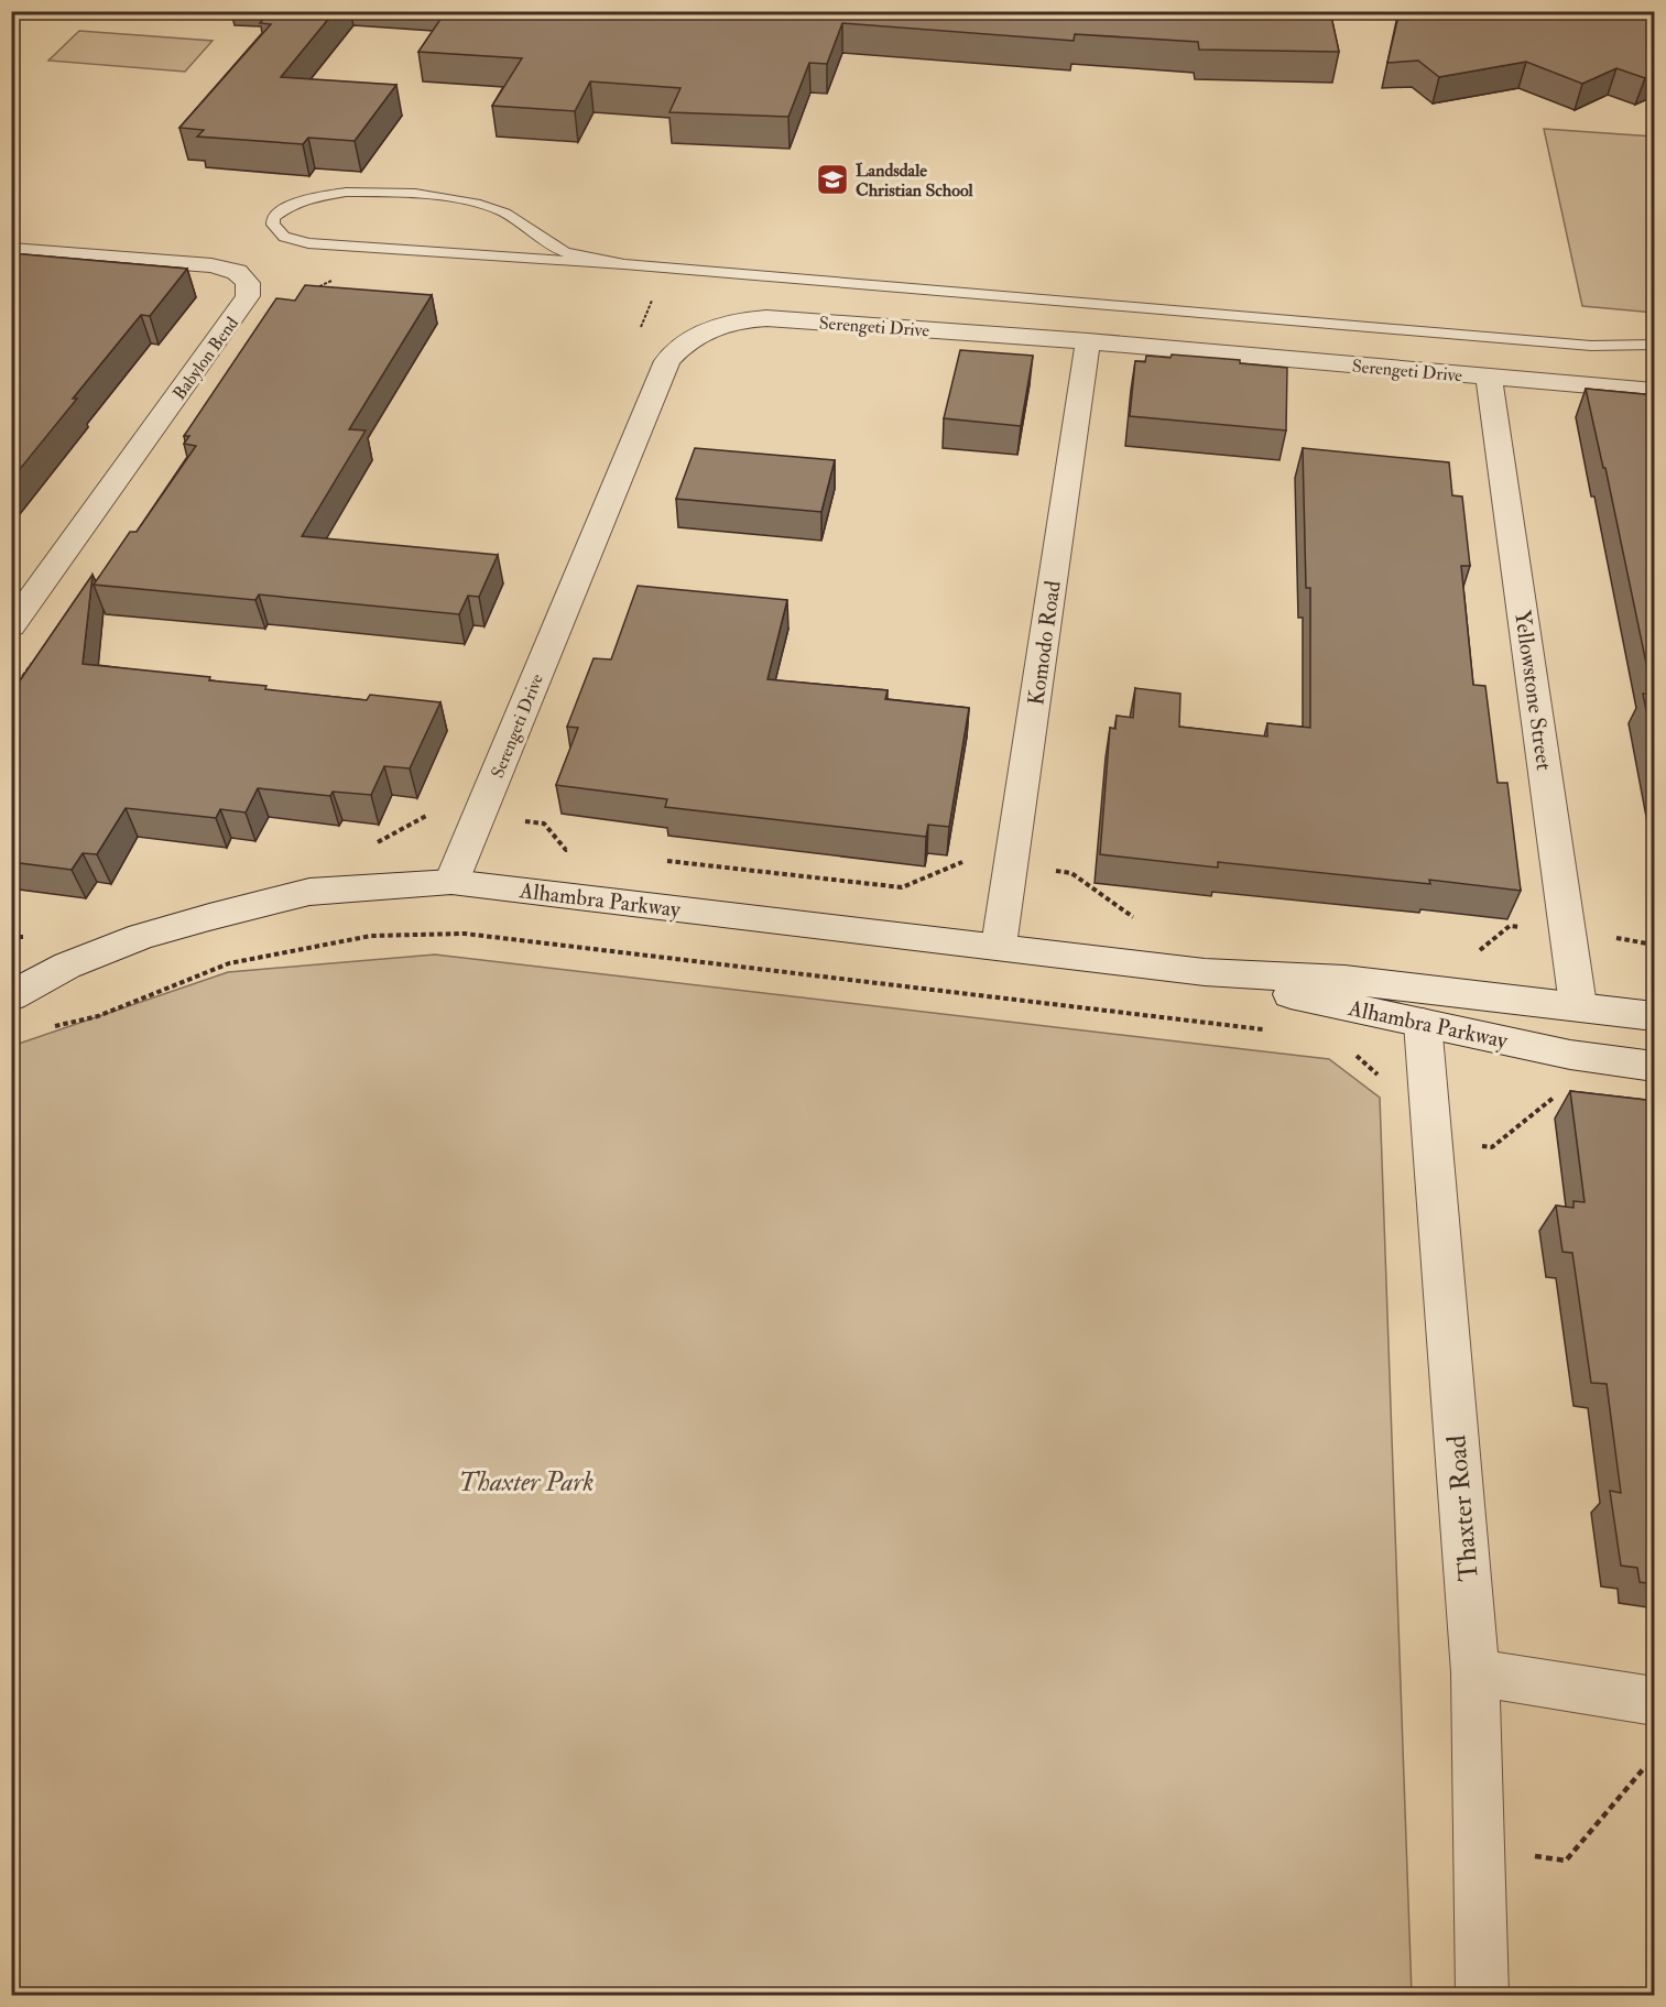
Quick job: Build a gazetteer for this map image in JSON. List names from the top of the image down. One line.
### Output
{"streets":{"street":["Serengeti Drive","Babylon Bend","Komodo Road","Yellowstone Street","Alhambra Parkway","Thaxter Road"]},"crossings":[["Serengeti Drive","Komodo Road"],["Serengeti Drive","Yellowstone Street"],["Serengeti Drive","Alhambra Parkway"],["Komodo Road","Alhambra Parkway"],["Yellowstone Street","Alhambra Parkway"],["Alhambra Parkway","Thaxter Road"]],"parks":["Thaxter Park"],"places":{"school or university":["Landsdale Christian School"]}}
